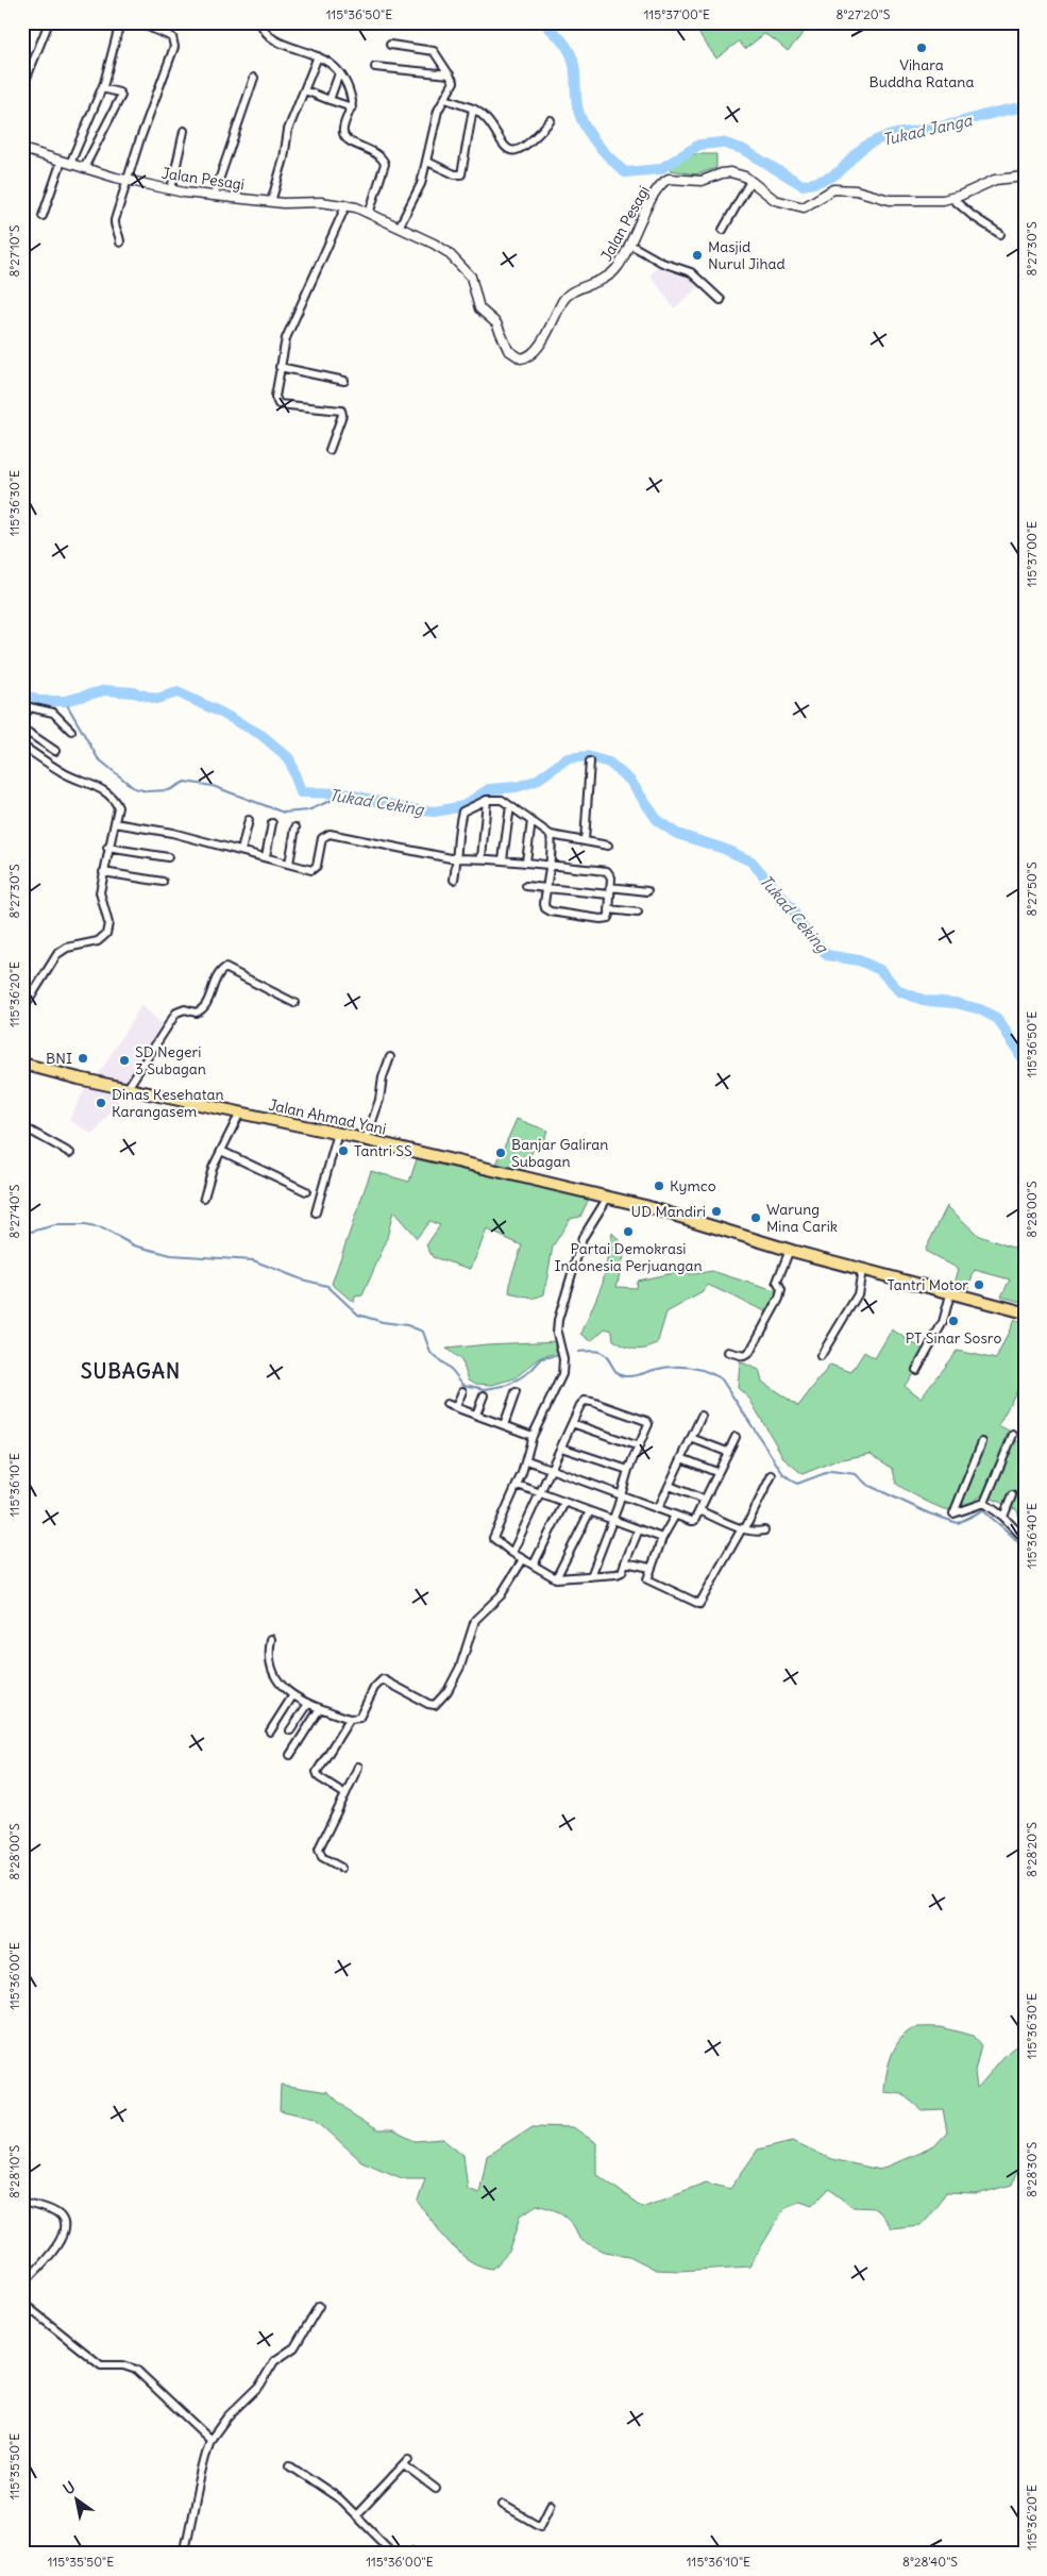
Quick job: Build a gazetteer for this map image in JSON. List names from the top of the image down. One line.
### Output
{"streets":{"highway":["Jalan Ahmad Yani"],"street":["Jalan Pesagi"]},"districts":["SUBAGAN"],"water":["Tukad Janga","Tukad Ceking"],"places":["Vihara Buddha Ratana","Masjid Nurul Jihad","BNI","SD Negeri 3 Subagan","Dinas Kesehatan Karangasem","Tantri SS","Banjar Galiran Subagan","Kymco","UD Mandiri","Warung Mina Carik","Partai Demokrasi Indonesia Perjuangan","Tantri Motor","PT Sinar Sosro"],"north":"top left","coordinates":["115°36'50\"E","115°37'00\"E","8°27'20\"S","8°27'30\"S","8°27'10\"S","115°36'30\"E","8°27'50\"S","115°36'20\"E","8°28'00\"S","8°27'40\"S","115°36'10\"E","115°36'40\"E","8°28'20\"S","115°36'00\"E","8°28'30\"S","8°28'10\"S","115°35'50\"E","8°28'40\"S"]}
